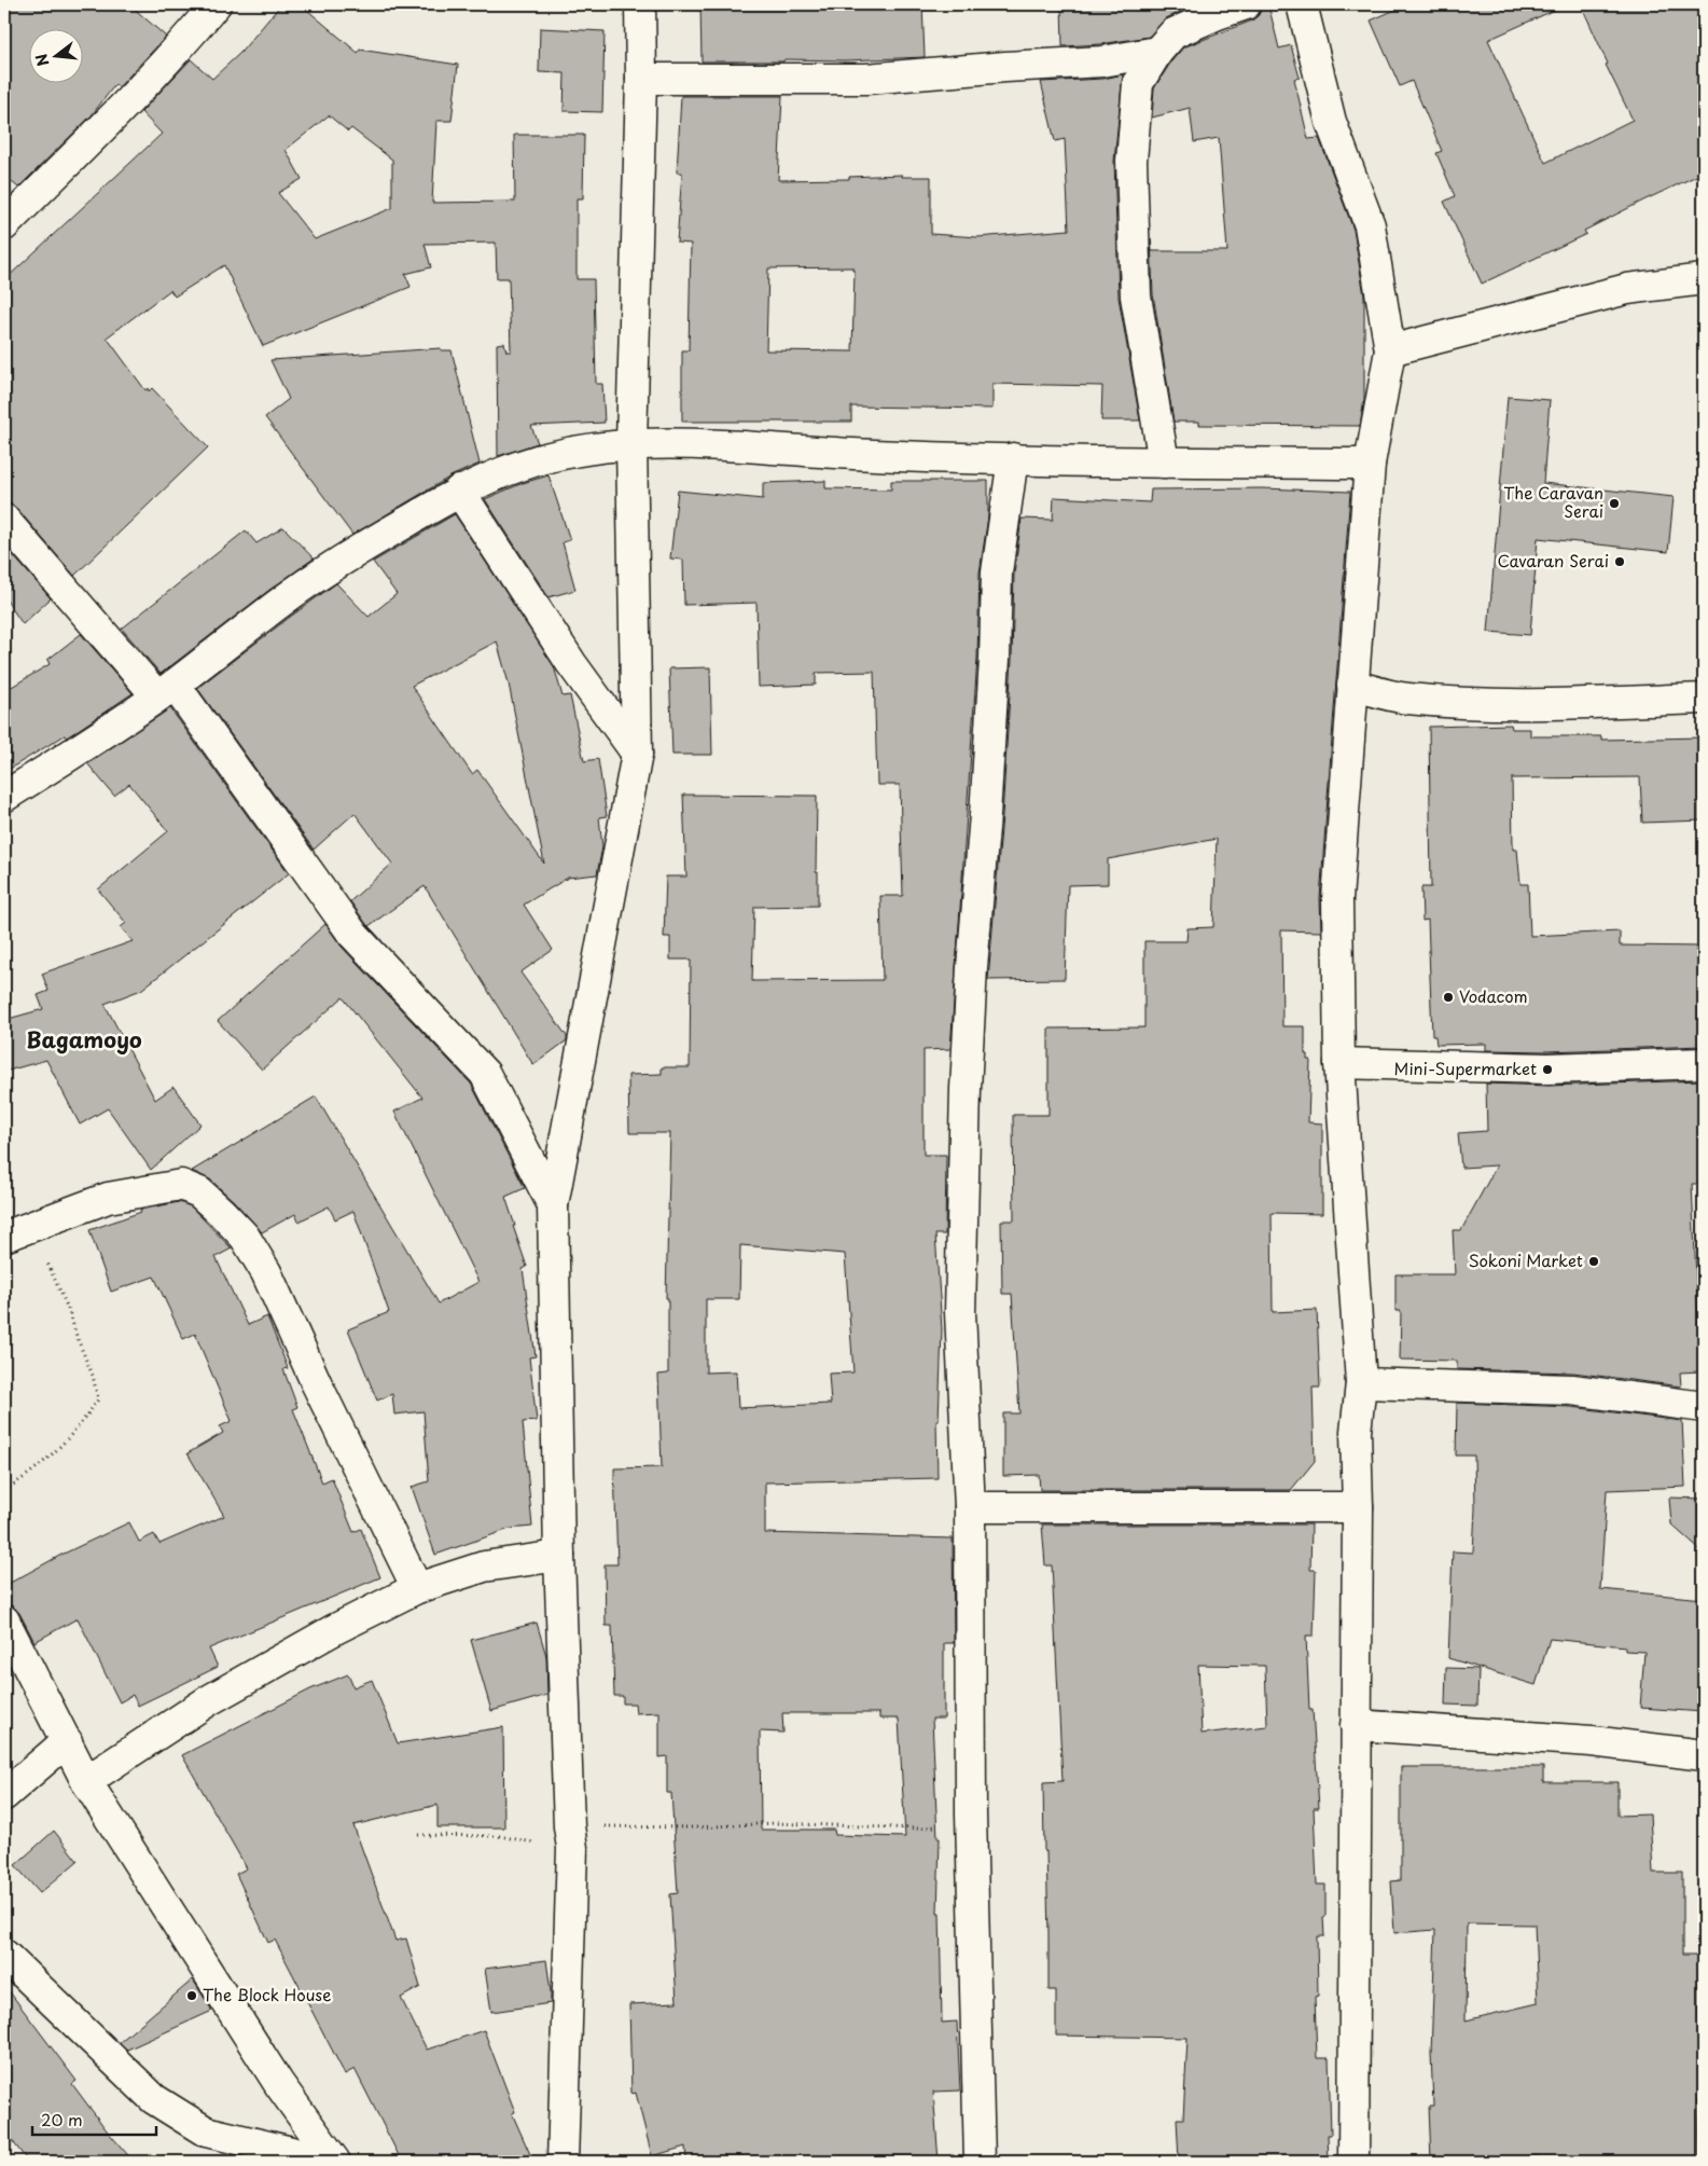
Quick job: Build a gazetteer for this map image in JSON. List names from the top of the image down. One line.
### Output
{"districts":["Bagamoyo"],"places":["The Caravan Serai","Cavaran Serai","Vodacom","Mini-Supermarket","Sokoni Market","The Block House"],"scale_bar":"20 m","north":"left"}
